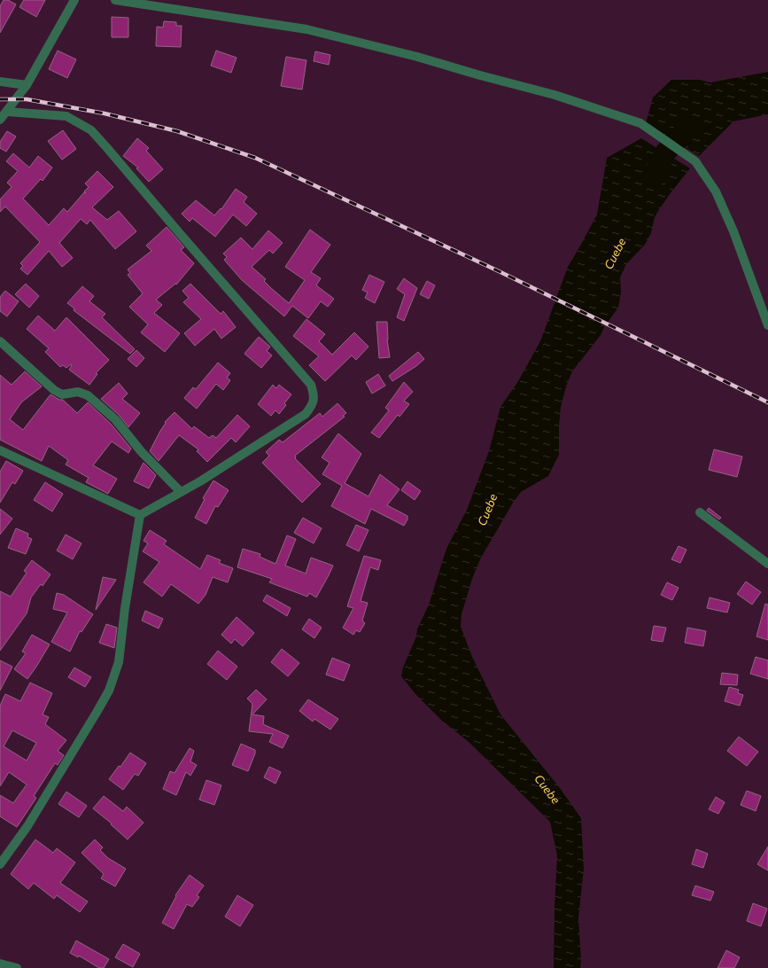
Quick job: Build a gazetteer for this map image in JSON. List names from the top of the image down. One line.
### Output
{"water":["Cuebe"]}
